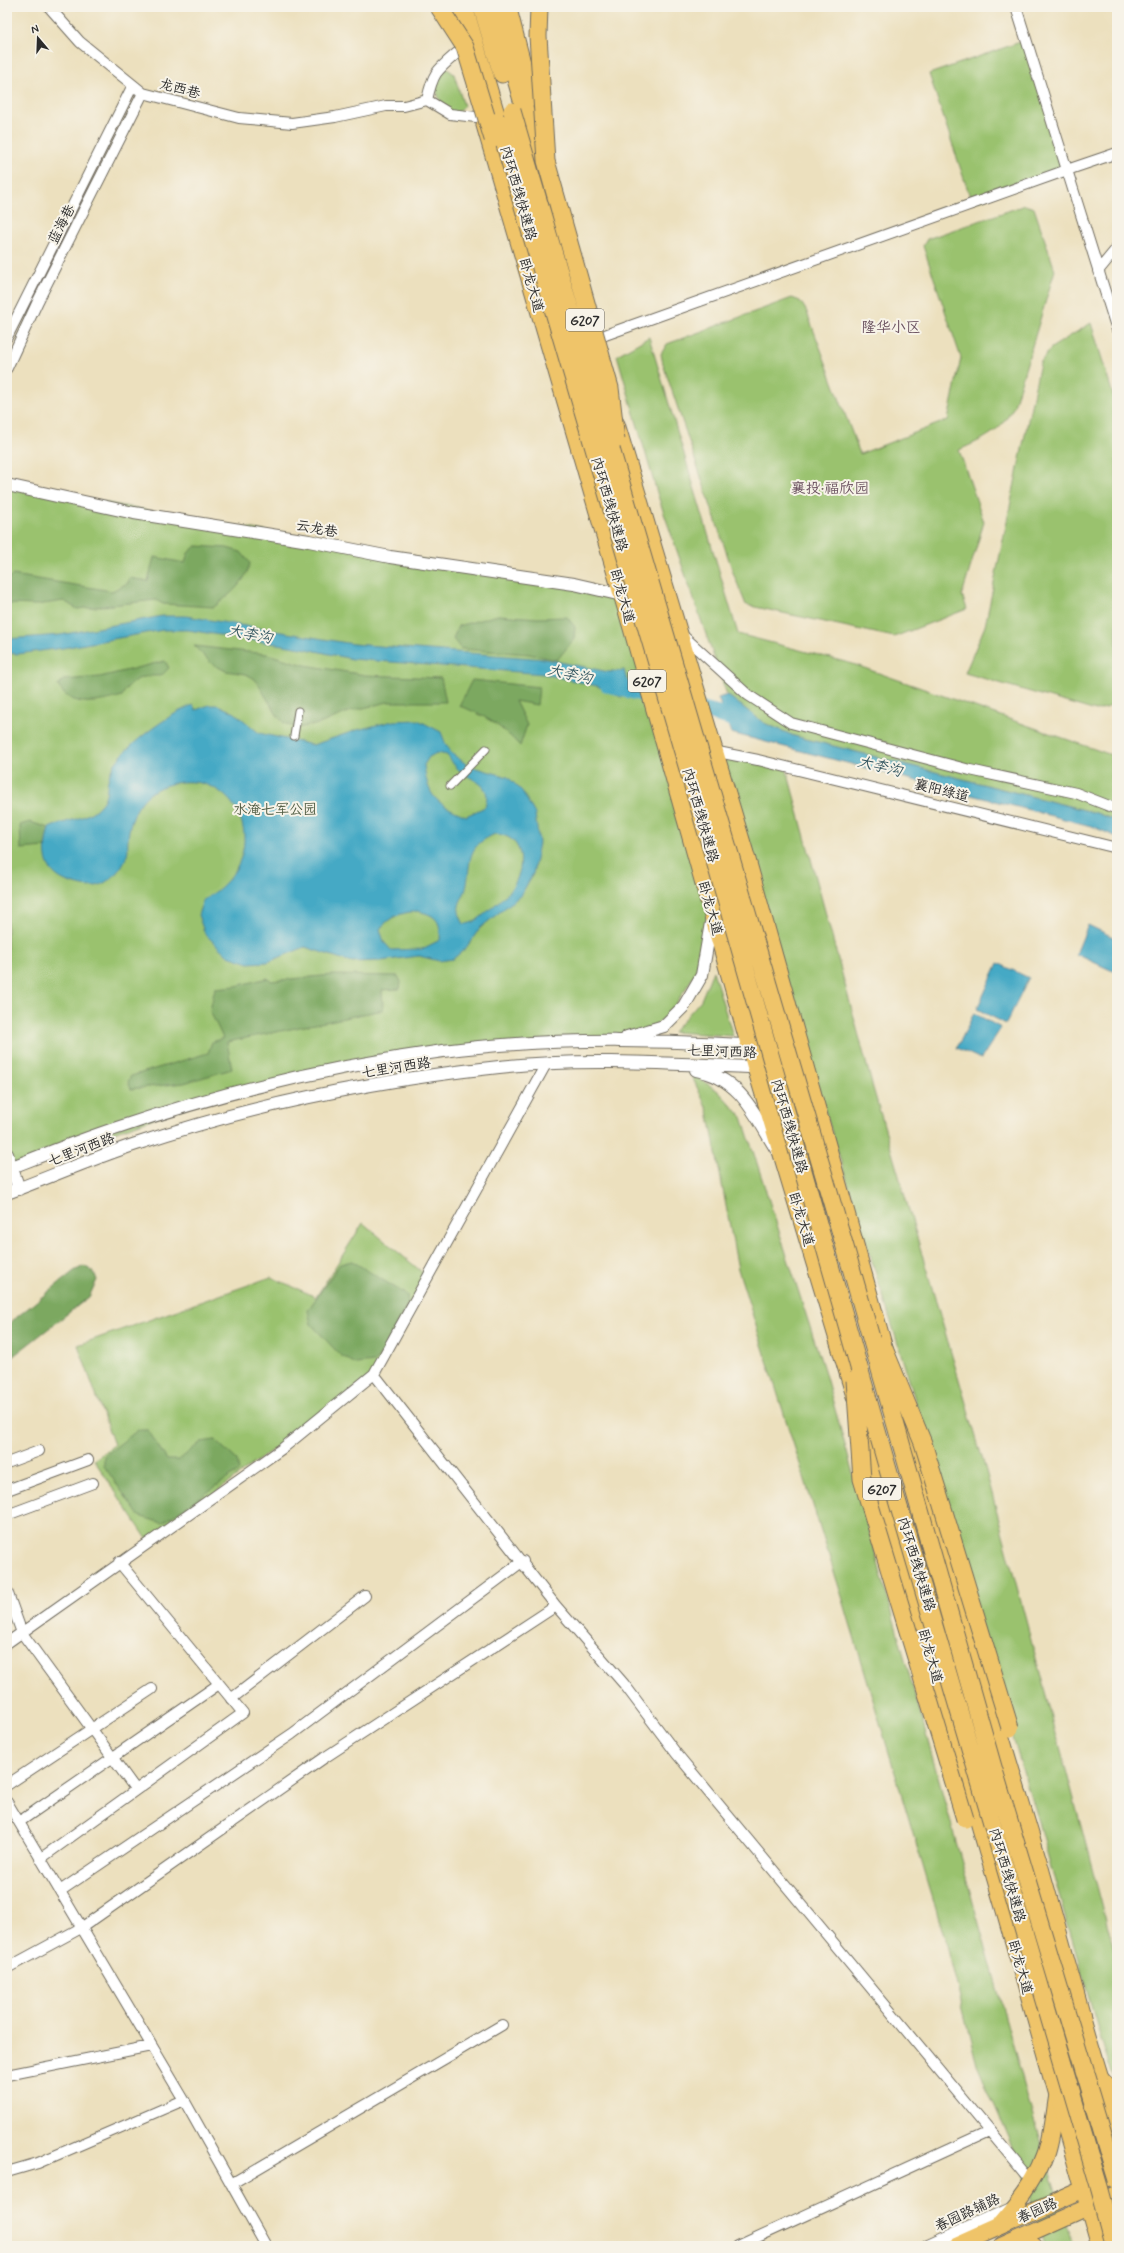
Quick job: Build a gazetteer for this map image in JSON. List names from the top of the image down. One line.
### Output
{"streets":{"highway":["内环西线快速路","卧龙大道","G207"],"main road":["春园路"],"street":["龙西巷","蓝海巷","云龙巷","襄阳绿道","七里河西路","春园路辅路"]},"crossings":[["龙西巷","蓝海巷"],["卧龙大道","云龙巷"],["卧龙大道","七里河西路"],["卧龙大道","春园路"],["G207","襄阳绿道"],["G207","七里河西路"]],"districts":["隆华小区","襄投·福欣园"],"water":["大李沟"],"parks":["水淹七军公园"],"north":"top"}
